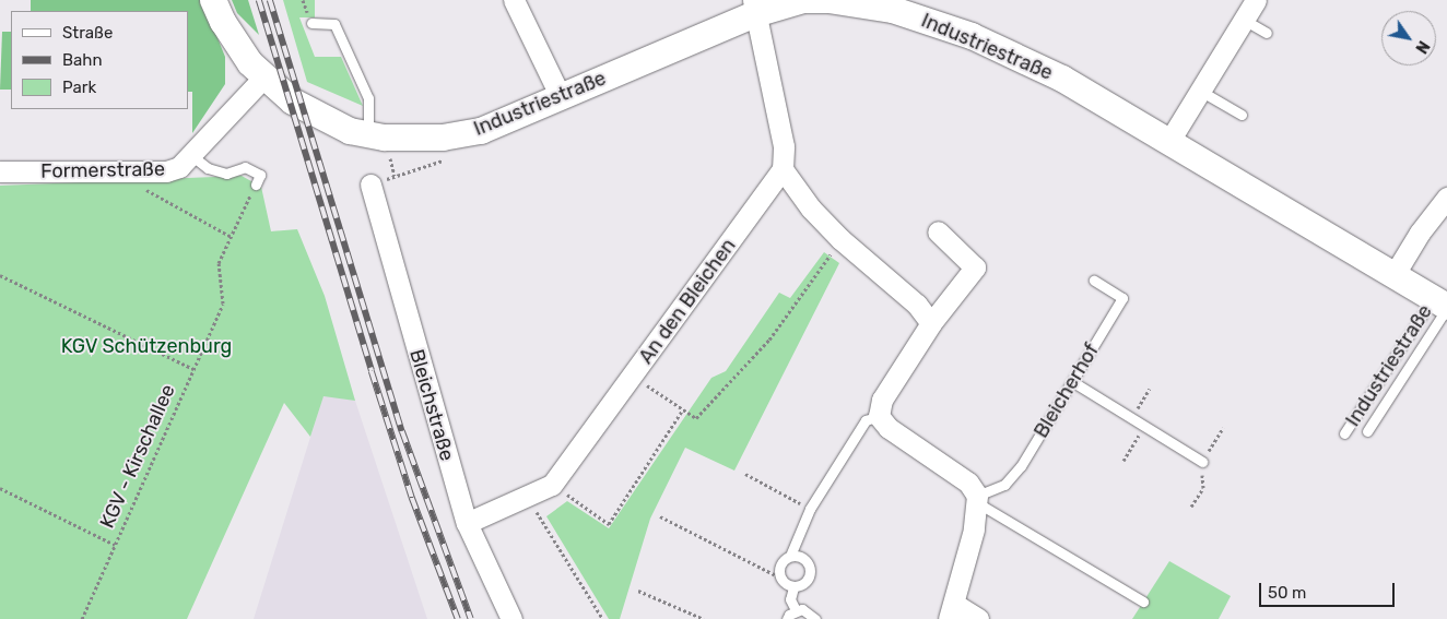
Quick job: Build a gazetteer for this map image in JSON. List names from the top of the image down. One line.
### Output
{"streets":{"street":["Industriestraße","Formerstraße","An den Bleichen","Bleichstraße"],"lane":["Bleicherhof"],"path":["KGV - Kirschallee"]},"crossings":[["Industriestraße","Formerstraße"],["An den Bleichen","Bleichstraße"]],"parks":["KGV Schützenburg"],"legend":["Straße","Bahn","Park"],"scale_bar":"50 m","north":"bottom right"}
